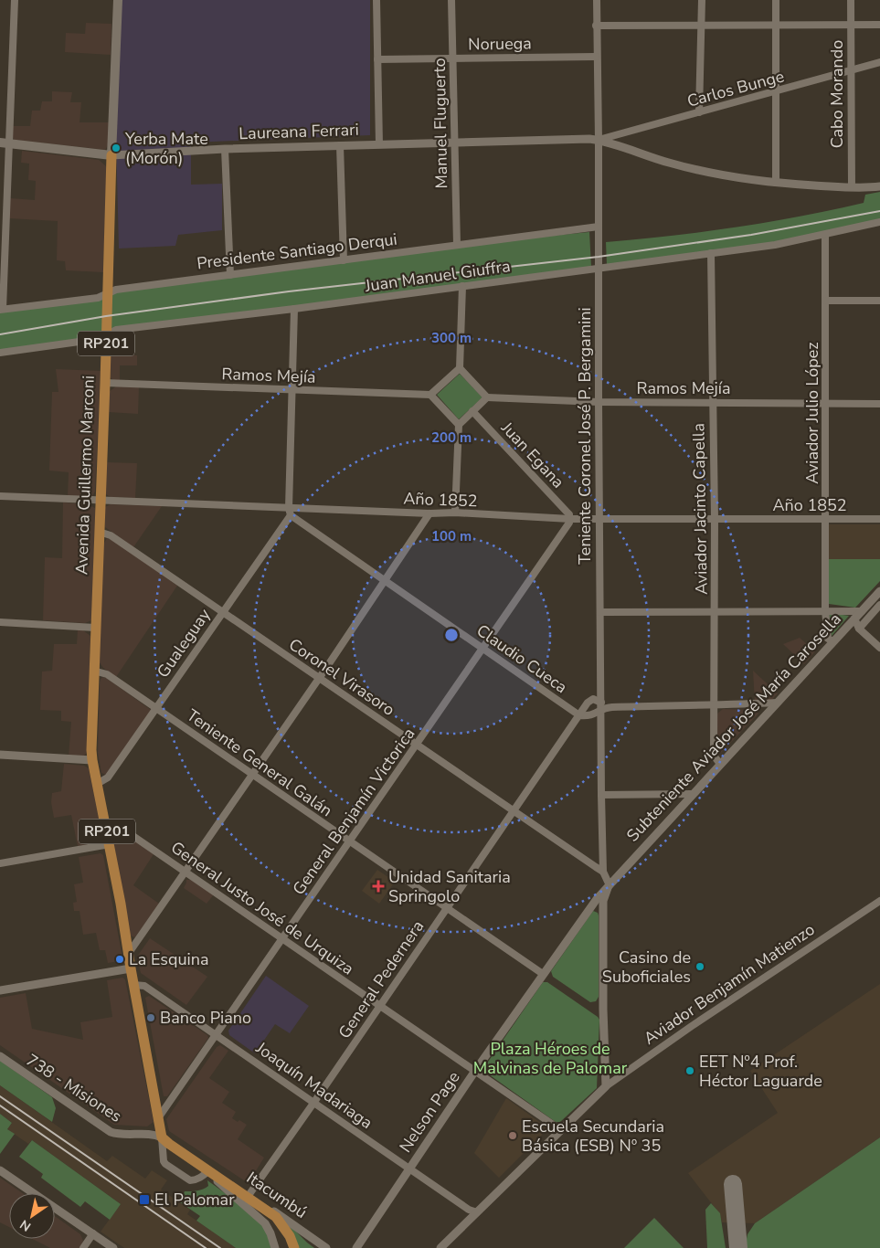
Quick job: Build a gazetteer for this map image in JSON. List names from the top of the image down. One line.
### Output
{"streets":{"main road":["Laureana Ferrari","RP201","Avenida Guillermo Marconi","Itacumbú"],"street":["Noruega","Carlos Bunge","Cabo Morando","Manuel Fluguerto","Presidente Santiago Derqui","Juan Manuel Giuffra","Ramos Mejía","Aviador Julio López","Teniente Coronel José P. Bergamini","Juan Egana","Año 1852","Aviador Jacinto Capella","Gualeguay","Claudio Cueca","Coronel Virasoro","Subteniente Aviador José María Carosella","Teniente General Galán","General Benjamín Victorica","General Justo José de Urquiza","General Pedernera","Aviador Benjamín Matienzo","Joaquín Madariaga","738 - Misiones","Nelson Page"]},"crossings":[["Noruega","Manuel Fluguerto"],["Noruega","Teniente Coronel José P. Bergamini"],["Carlos Bunge","Cabo Morando"],["Carlos Bunge","Laureana Ferrari"],["Carlos Bunge","Teniente Coronel José P. Bergamini"],["Manuel Fluguerto","Laureana Ferrari"],["Manuel Fluguerto","Presidente Santiago Derqui"],["Laureana Ferrari","Teniente Coronel José P. Bergamini"],["Laureana Ferrari","Avenida Guillermo Marconi"],["Presidente Santiago Derqui","Teniente Coronel José P. Bergamini"],["Presidente Santiago Derqui","Avenida Guillermo Marconi"],["Juan Manuel Giuffra","Aviador Julio López"],["Juan Manuel Giuffra","Teniente Coronel José P. Bergamini"],["Juan Manuel Giuffra","Avenida Guillermo Marconi"],["Juan Manuel Giuffra","Aviador Jacinto Capella"],["RP201","Avenida Guillermo Marconi"],["RP201","Gualeguay"],["RP201","General Benjamín Victorica"],["RP201","General Justo José de Urquiza"],["RP201","Joaquín Madariaga"],["RP201","738 - Misiones"],["RP201","Itacumbú"],["Ramos Mejía","Aviador Julio López"],["Ramos Mejía","Teniente Coronel José P. Bergamini"],["Ramos Mejía","Avenida Guillermo Marconi"],["Ramos Mejía","Aviador Jacinto Capella"],["Aviador Julio López","Año 1852"],["Aviador Julio López","Subteniente Aviador José María Carosella"],["Teniente Coronel José P. Bergamini","Año 1852"],["Teniente Coronel José P. Bergamini","Coronel Virasoro"],["Teniente Coronel José P. Bergamini","General Pedernera"],["Juan Egana","Año 1852"],["Juan Egana","General Benjamín Victorica"],["Avenida Guillermo Marconi","Año 1852"],["Avenida Guillermo Marconi","Coronel Virasoro"],["Avenida Guillermo Marconi","Teniente General Galán"],["Año 1852","Aviador Jacinto Capella"],["Año 1852","Gualeguay"],["Año 1852","Claudio Cueca"],["Año 1852","General Benjamín Victorica"],["Aviador Jacinto Capella","Subteniente Aviador José María Carosella"],["Gualeguay","Claudio Cueca"],["Gualeguay","Coronel Virasoro"],["Gualeguay","Teniente General Galán"],["Claudio Cueca","General Benjamín Victorica"],["Claudio Cueca","General Pedernera"],["Coronel Virasoro","General Benjamín Victorica"],["Coronel Virasoro","General Pedernera"],["Subteniente Aviador José María Carosella","Nelson Page"],["Teniente General Galán","General Benjamín Victorica"],["Teniente General Galán","General Pedernera"],["Teniente General Galán","Nelson Page"],["General Benjamín Victorica","General Justo José de Urquiza"],["General Benjamín Victorica","Joaquín Madariaga"],["General Justo José de Urquiza","General Pedernera"],["General Justo José de Urquiza","Aviador Benjamín Matienzo"],["General Justo José de Urquiza","Nelson Page"],["General Pedernera","Joaquín Madariaga"],["General Pedernera","Itacumbú"],["Aviador Benjamín Matienzo","Joaquín Madariaga"],["Joaquín Madariaga","Nelson Page"],["738 - Misiones","Itacumbú"]],"parks":["Plaza Héroes de Malvinas de Palomar"],"places":{"other":["Yerba Mate (Morón)","La Esquina","Casino de Suboficiales","Banco Piano","EET Nº4 Prof. Héctor Laguarde","Escuela Secundaria Básica (ESB) Nº 35"],"health":["Unidad Sanitaria Springolo"],"transit":["El Palomar"]},"north":"bottom left","rings":["300 m","200 m","100 m"]}
